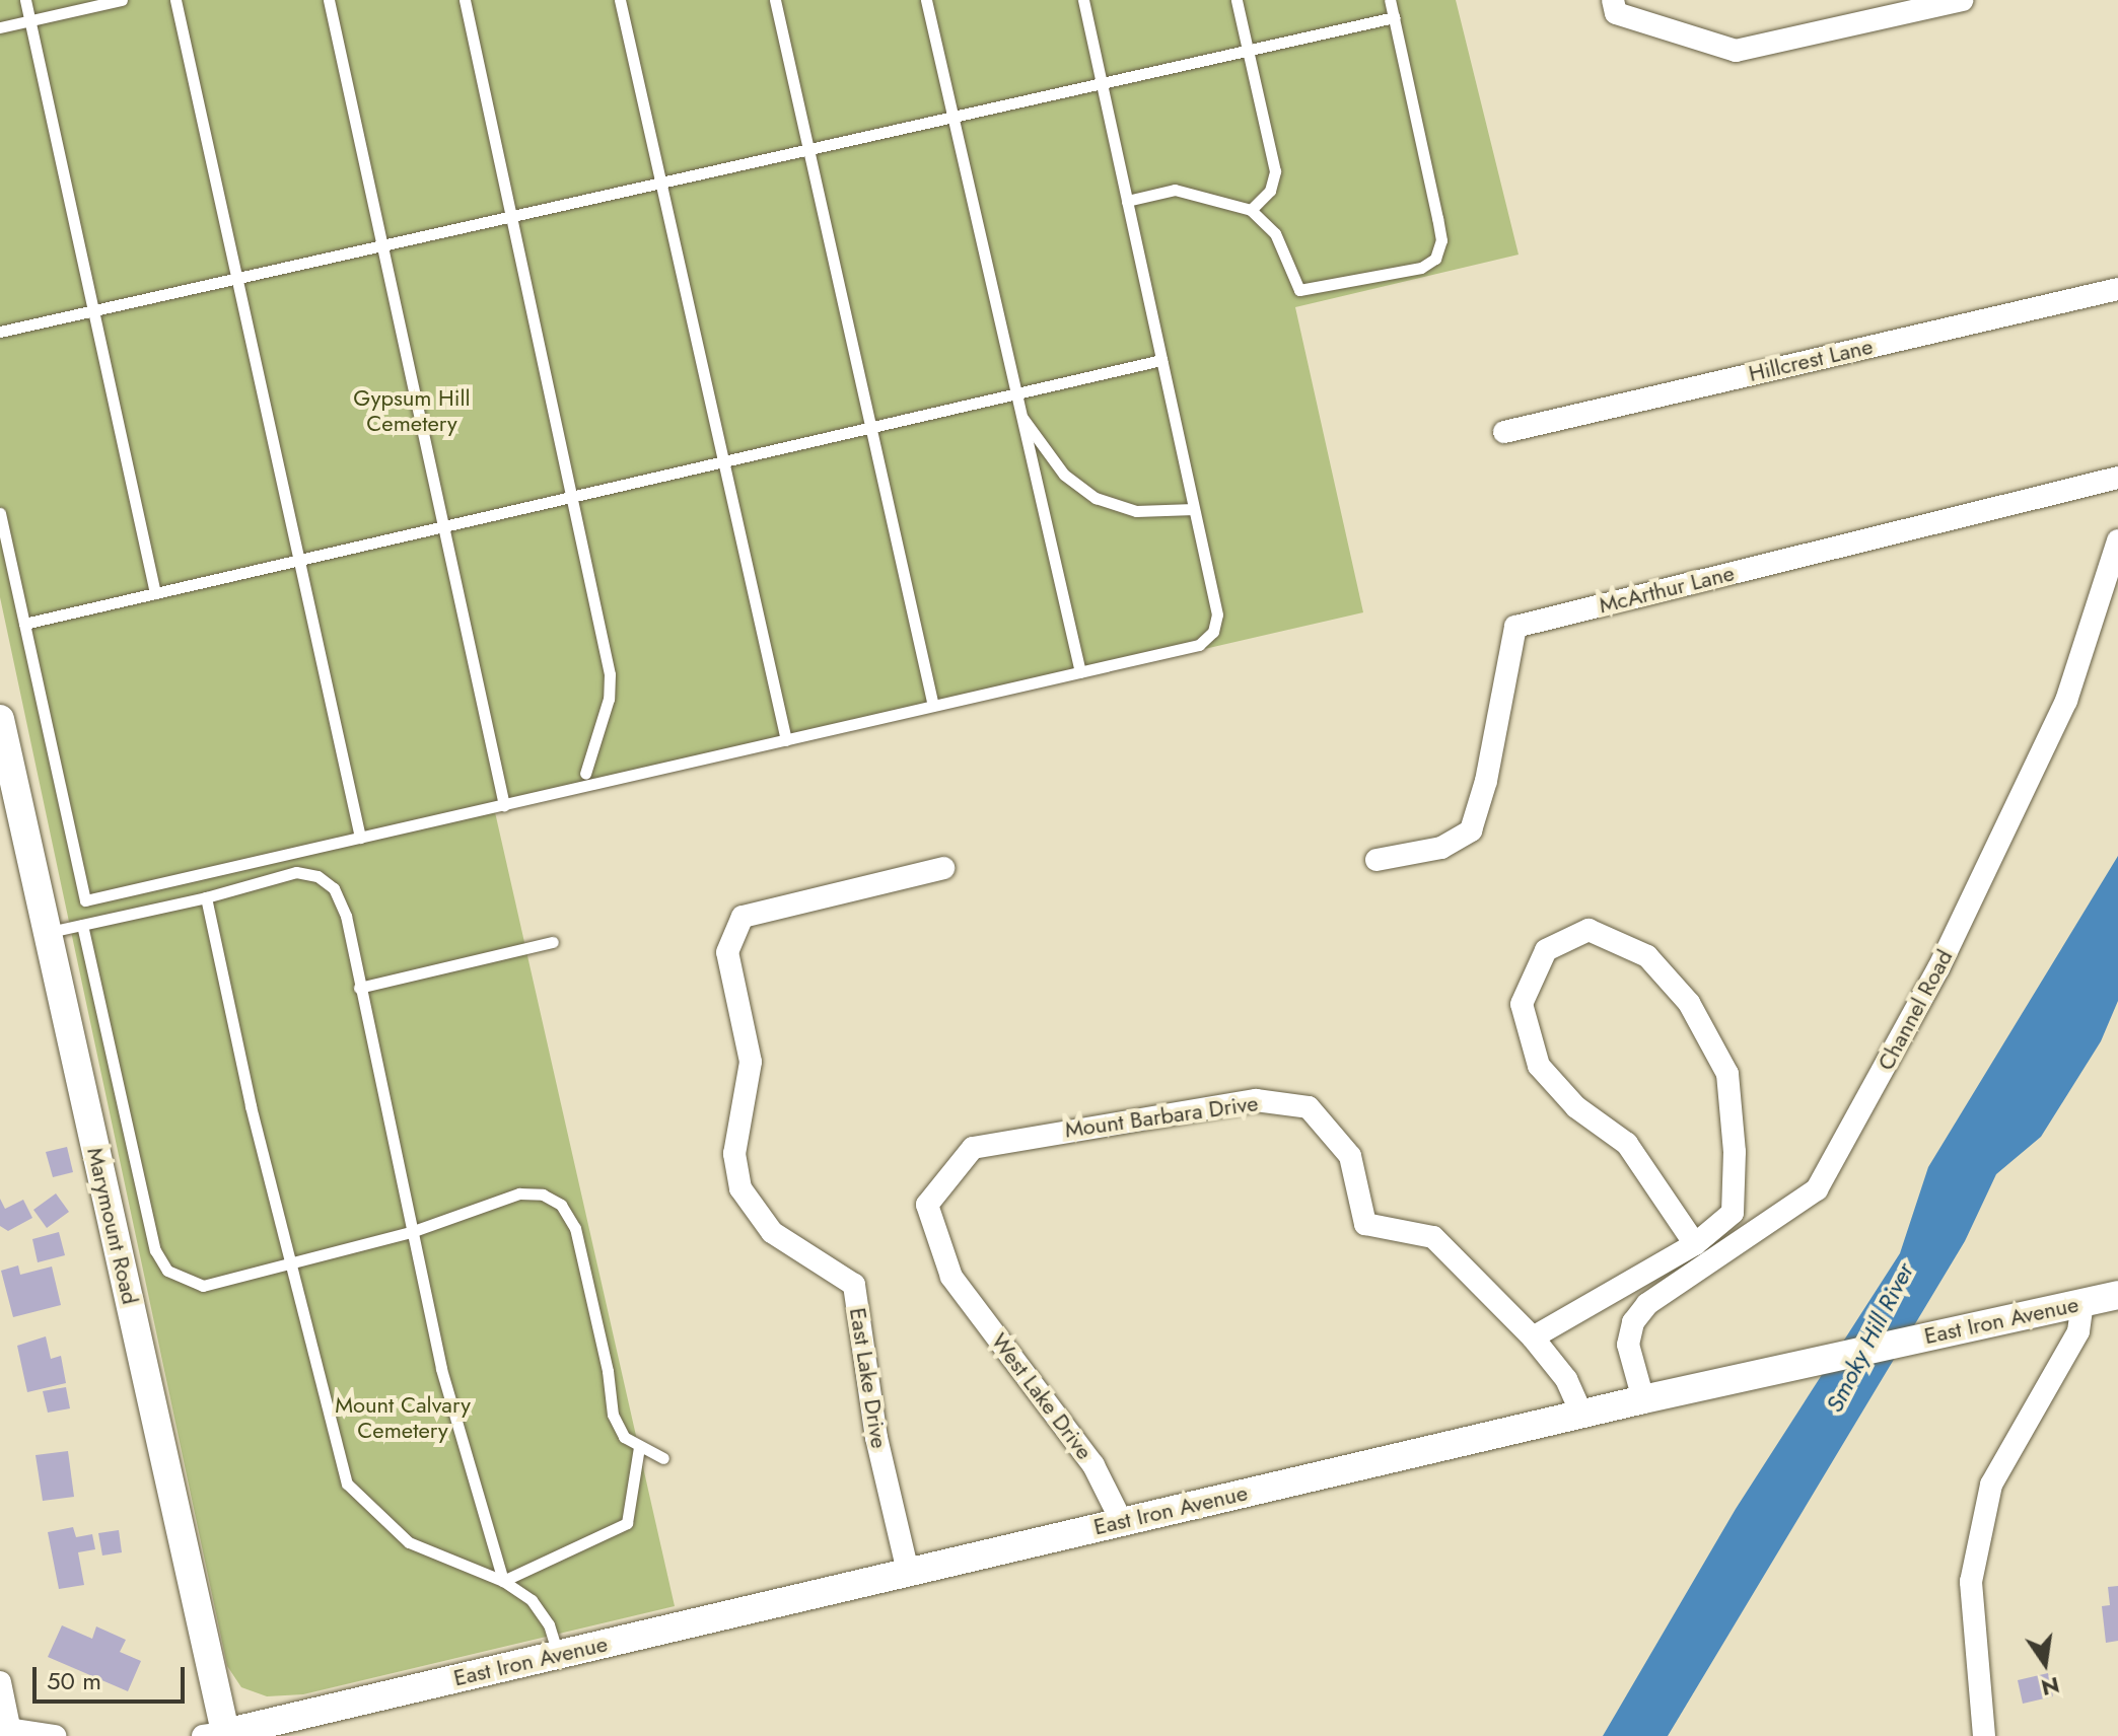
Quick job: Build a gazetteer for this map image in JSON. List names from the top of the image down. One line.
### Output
{"streets":{"street":["Hillcrest Lane","McArthur Lane","Channel Road","Mount Barbara Drive","Marymount Road","East Iron Avenue","East Lake Drive","West Lake Drive"]},"crossings":[["Channel Road","East Iron Avenue"],["Mount Barbara Drive","East Iron Avenue"],["Mount Barbara Drive","West Lake Drive"],["Marymount Road","East Iron Avenue"],["East Iron Avenue","East Lake Drive"],["East Iron Avenue","West Lake Drive"]],"water":["Smoky Hill River"],"parks":["Gypsum Hill Cemetery","Mount Calvary Cemetery"],"scale_bar":"50 m","north":"bottom"}
